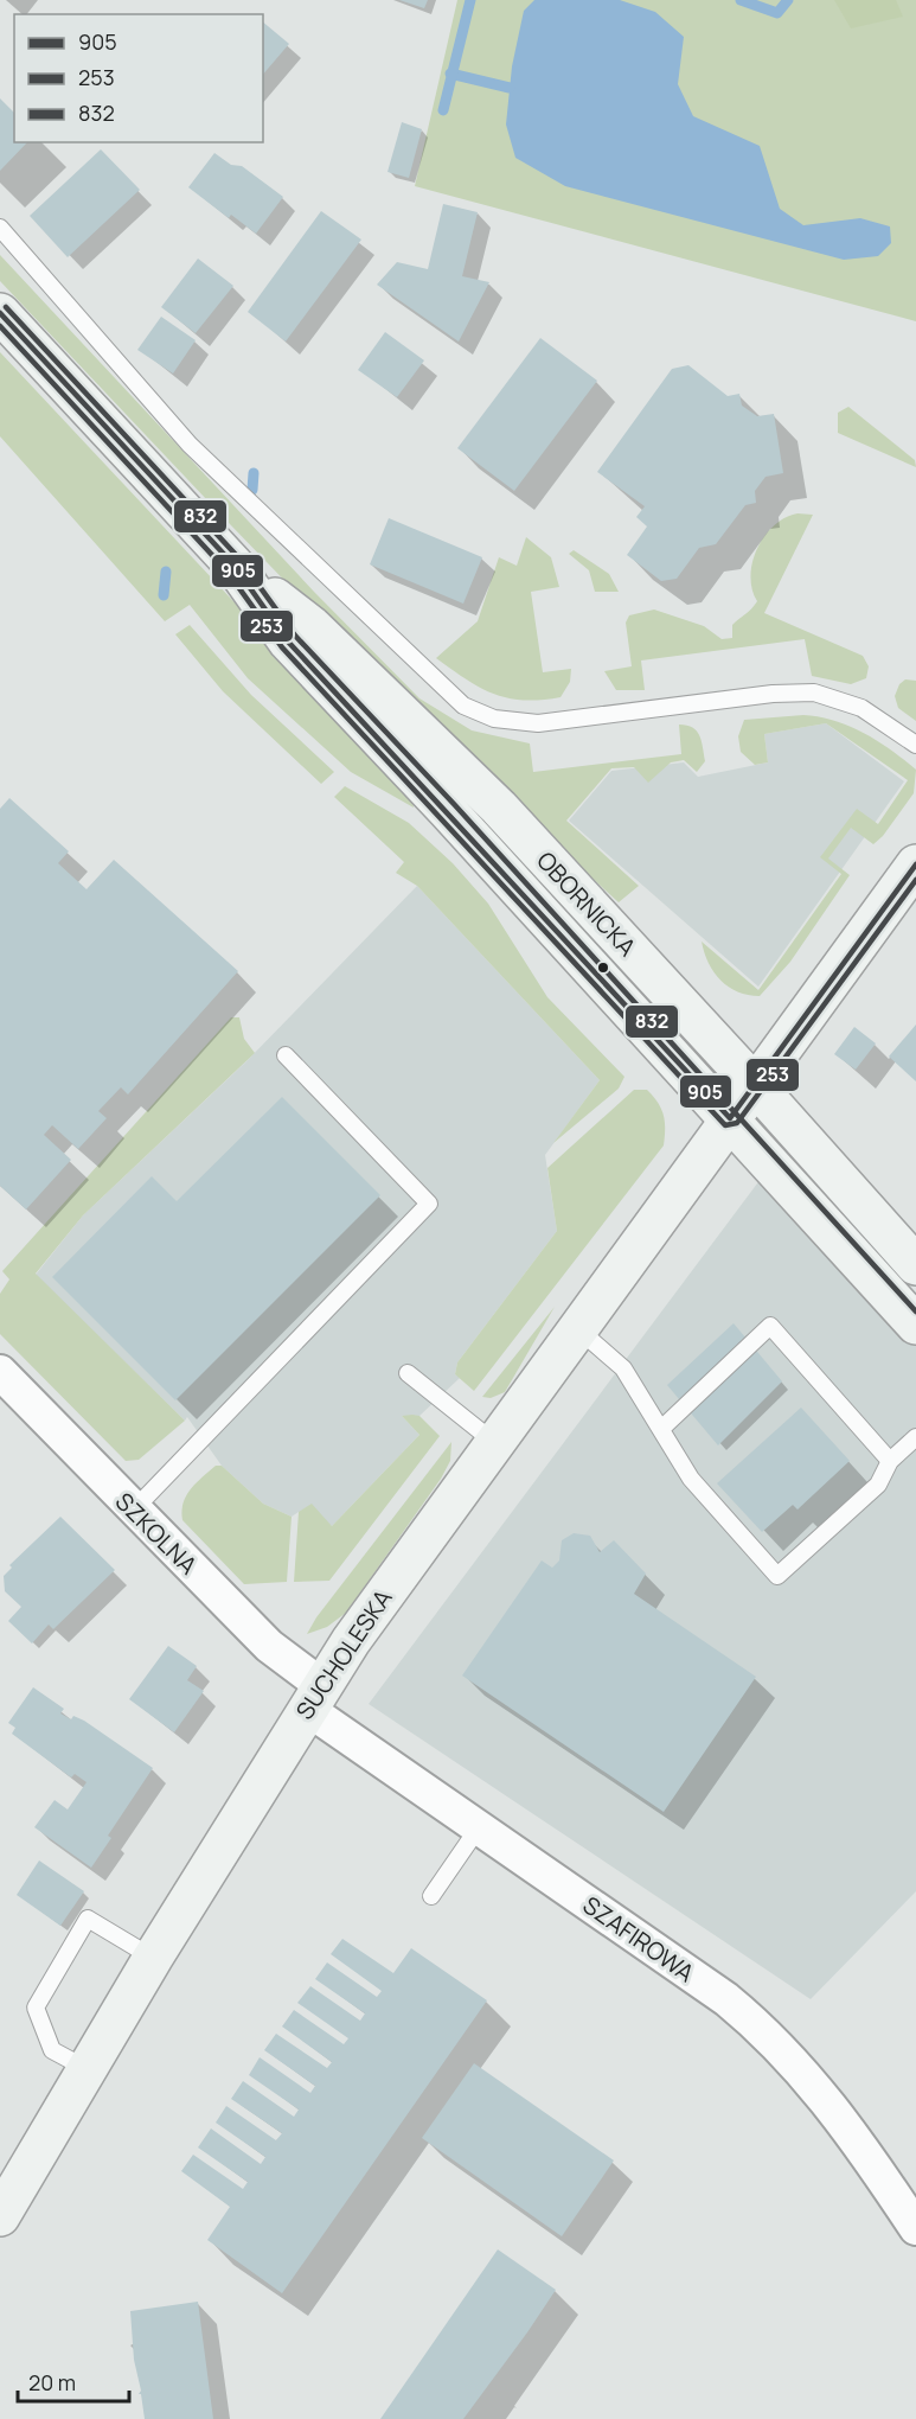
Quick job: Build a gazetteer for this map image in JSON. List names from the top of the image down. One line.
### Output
{"streets":{"main road":["OBORNICKA","SUCHOLESKA"],"street":["SZKOLNA","SZAFIROWA"]},"crossings":[["OBORNICKA","SUCHOLESKA"],["SZKOLNA","SUCHOLESKA"],["SZKOLNA","SZAFIROWA"],["SUCHOLESKA","SZAFIROWA"]],"lines":["transit line 832","transit line 905","transit line 253"],"legend":["905","253","832"],"scale_bar":"20 m"}
